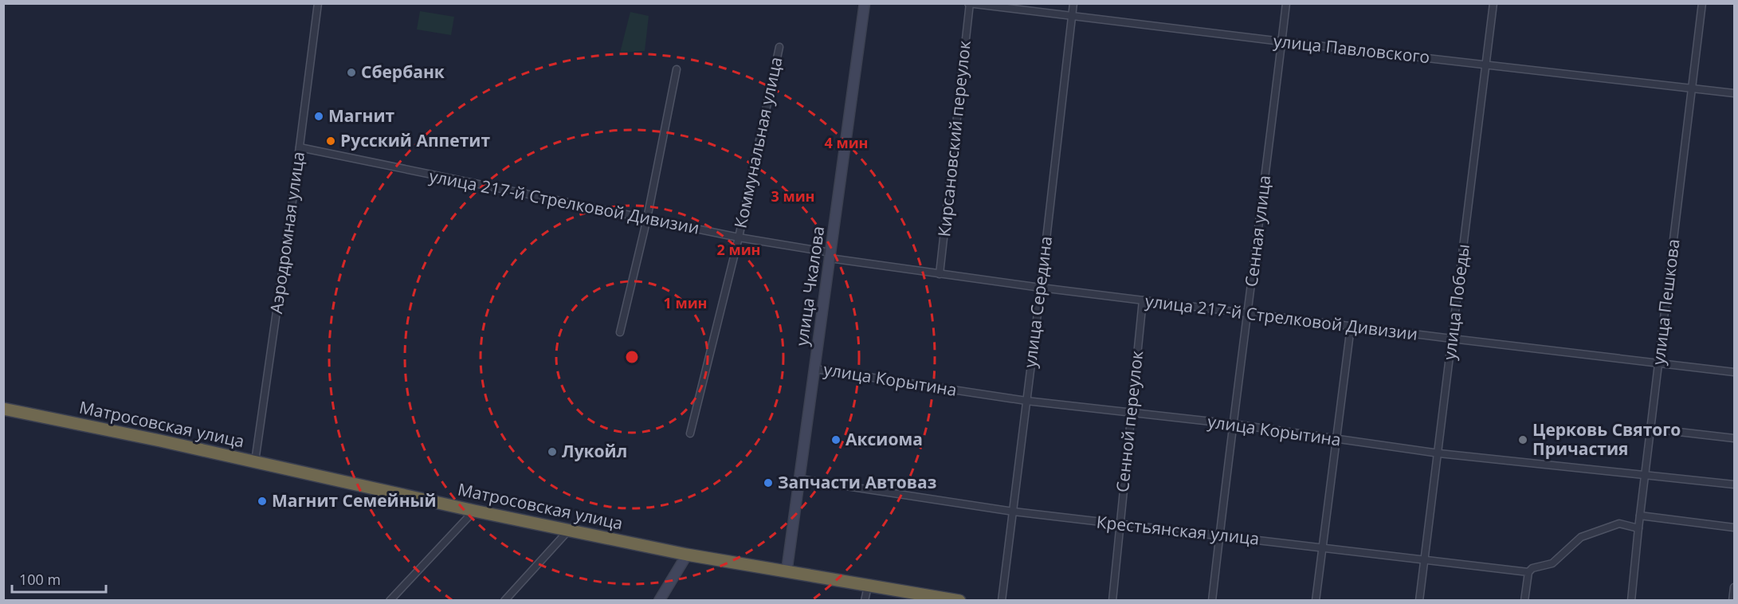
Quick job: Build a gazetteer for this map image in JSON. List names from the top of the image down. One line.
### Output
{"streets":{"highway":["Матросовская улица"],"street":["улица Павловского","Кирсановский переулок","Коммунальная улица","улица 217-й Стрелковой Дивизии","Сенная улица","Аэродромная улица","улица Чкалова","улица Середина","улица Победы","улица Пешкова","улица Корытина","Сенной переулок","Крестьянская улица"]},"crossings":[["улица Павловского","Кирсановский переулок"],["улица Павловского","Сенная улица"],["улица Павловского","улица Середина"],["улица Павловского","улица Победы"],["улица Павловского","улица Пешкова"],["Кирсановский переулок","улица 217-й Стрелковой Дивизии"],["Коммунальная улица","улица 217-й Стрелковой Дивизии"],["улица 217-й Стрелковой Дивизии","Сенная улица"],["улица 217-й Стрелковой Дивизии","Аэродромная улица"],["улица 217-й Стрелковой Дивизии","улица Чкалова"],["улица 217-й Стрелковой Дивизии","улица Середина"],["улица 217-й Стрелковой Дивизии","улица Победы"],["улица 217-й Стрелковой Дивизии","улица Пешкова"],["улица 217-й Стрелковой Дивизии","Сенной переулок"],["Сенная улица","улица Корытина"],["Сенная улица","Крестьянская улица"],["Аэродромная улица","Матросовская улица"],["улица Чкалова","улица Корытина"],["улица Чкалова","Матросовская улица"],["улица Чкалова","Крестьянская улица"],["улица Середина","улица Корытина"],["улица Середина","Крестьянская улица"],["улица Победы","улица Корытина"],["улица Победы","Крестьянская улица"],["улица Пешкова","улица Корытина"],["улица Корытина","Сенной переулок"],["Сенной переулок","Крестьянская улица"]],"places":["Сбербанк","Магнит","Русский Аппетит","Аксиома","Церковь Святого Причастия","Лукойл","Запчасти Автоваз","Магнит Семейный"],"scale_bar":"100 m","rings":["4 мин","3 мин","2 мин","1 мин"]}
